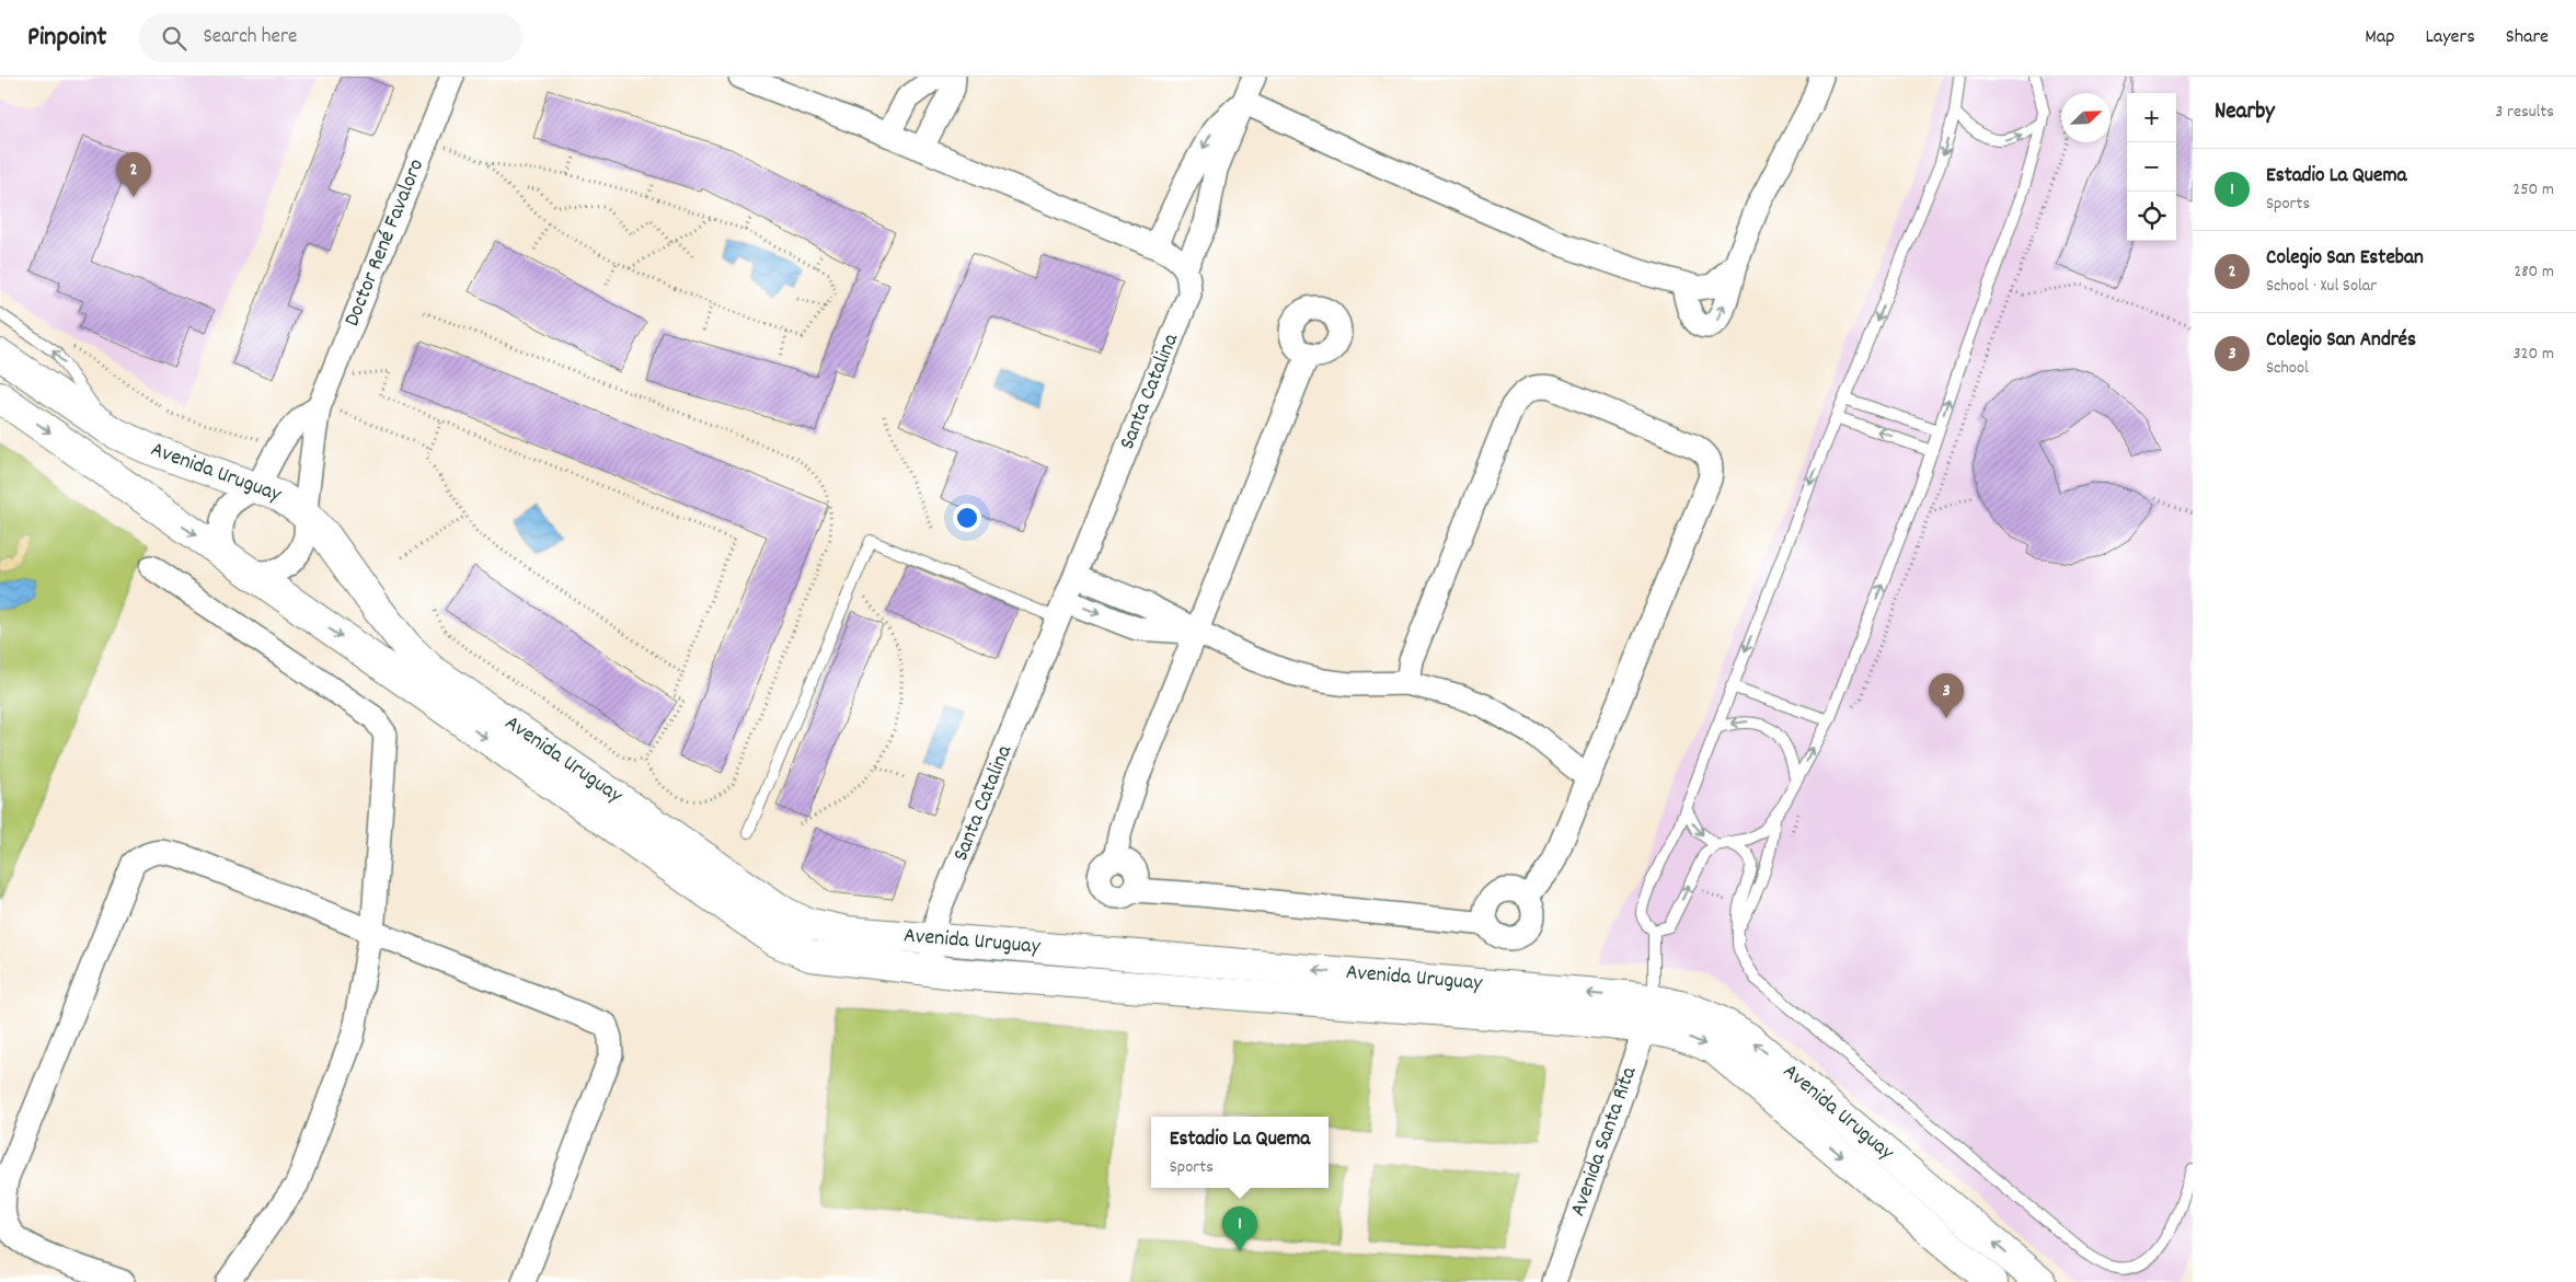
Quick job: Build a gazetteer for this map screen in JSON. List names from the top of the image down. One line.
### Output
{"streets":{"main road":["Avenida Uruguay"],"street":["Doctor René Favaloro","Santa Catalina","Avenida Santa Rita"]},"crossings":[["Santa Catalina","Avenida Uruguay"],["Avenida Uruguay","Avenida Santa Rita"]],"north":"top right","page":{"header":"Pinpoint","search":"Search here","nav":["Map","Layers","Share"],"heading":["Nearby","3 results"],"map_buttons":["+","−"],"list":[{"mark":"1","name":"Estadio La Quema","note":"Sports","value":"250 m"},{"mark":"2","name":"Colegio San Esteban","note":"School · Xul Solar","value":"280 m"},{"mark":"3","name":"Colegio San Andrés","note":"School","value":"320 m"}],"pins":["2","3","1"],"popup":["Estadio La Quema","Sports"]}}
